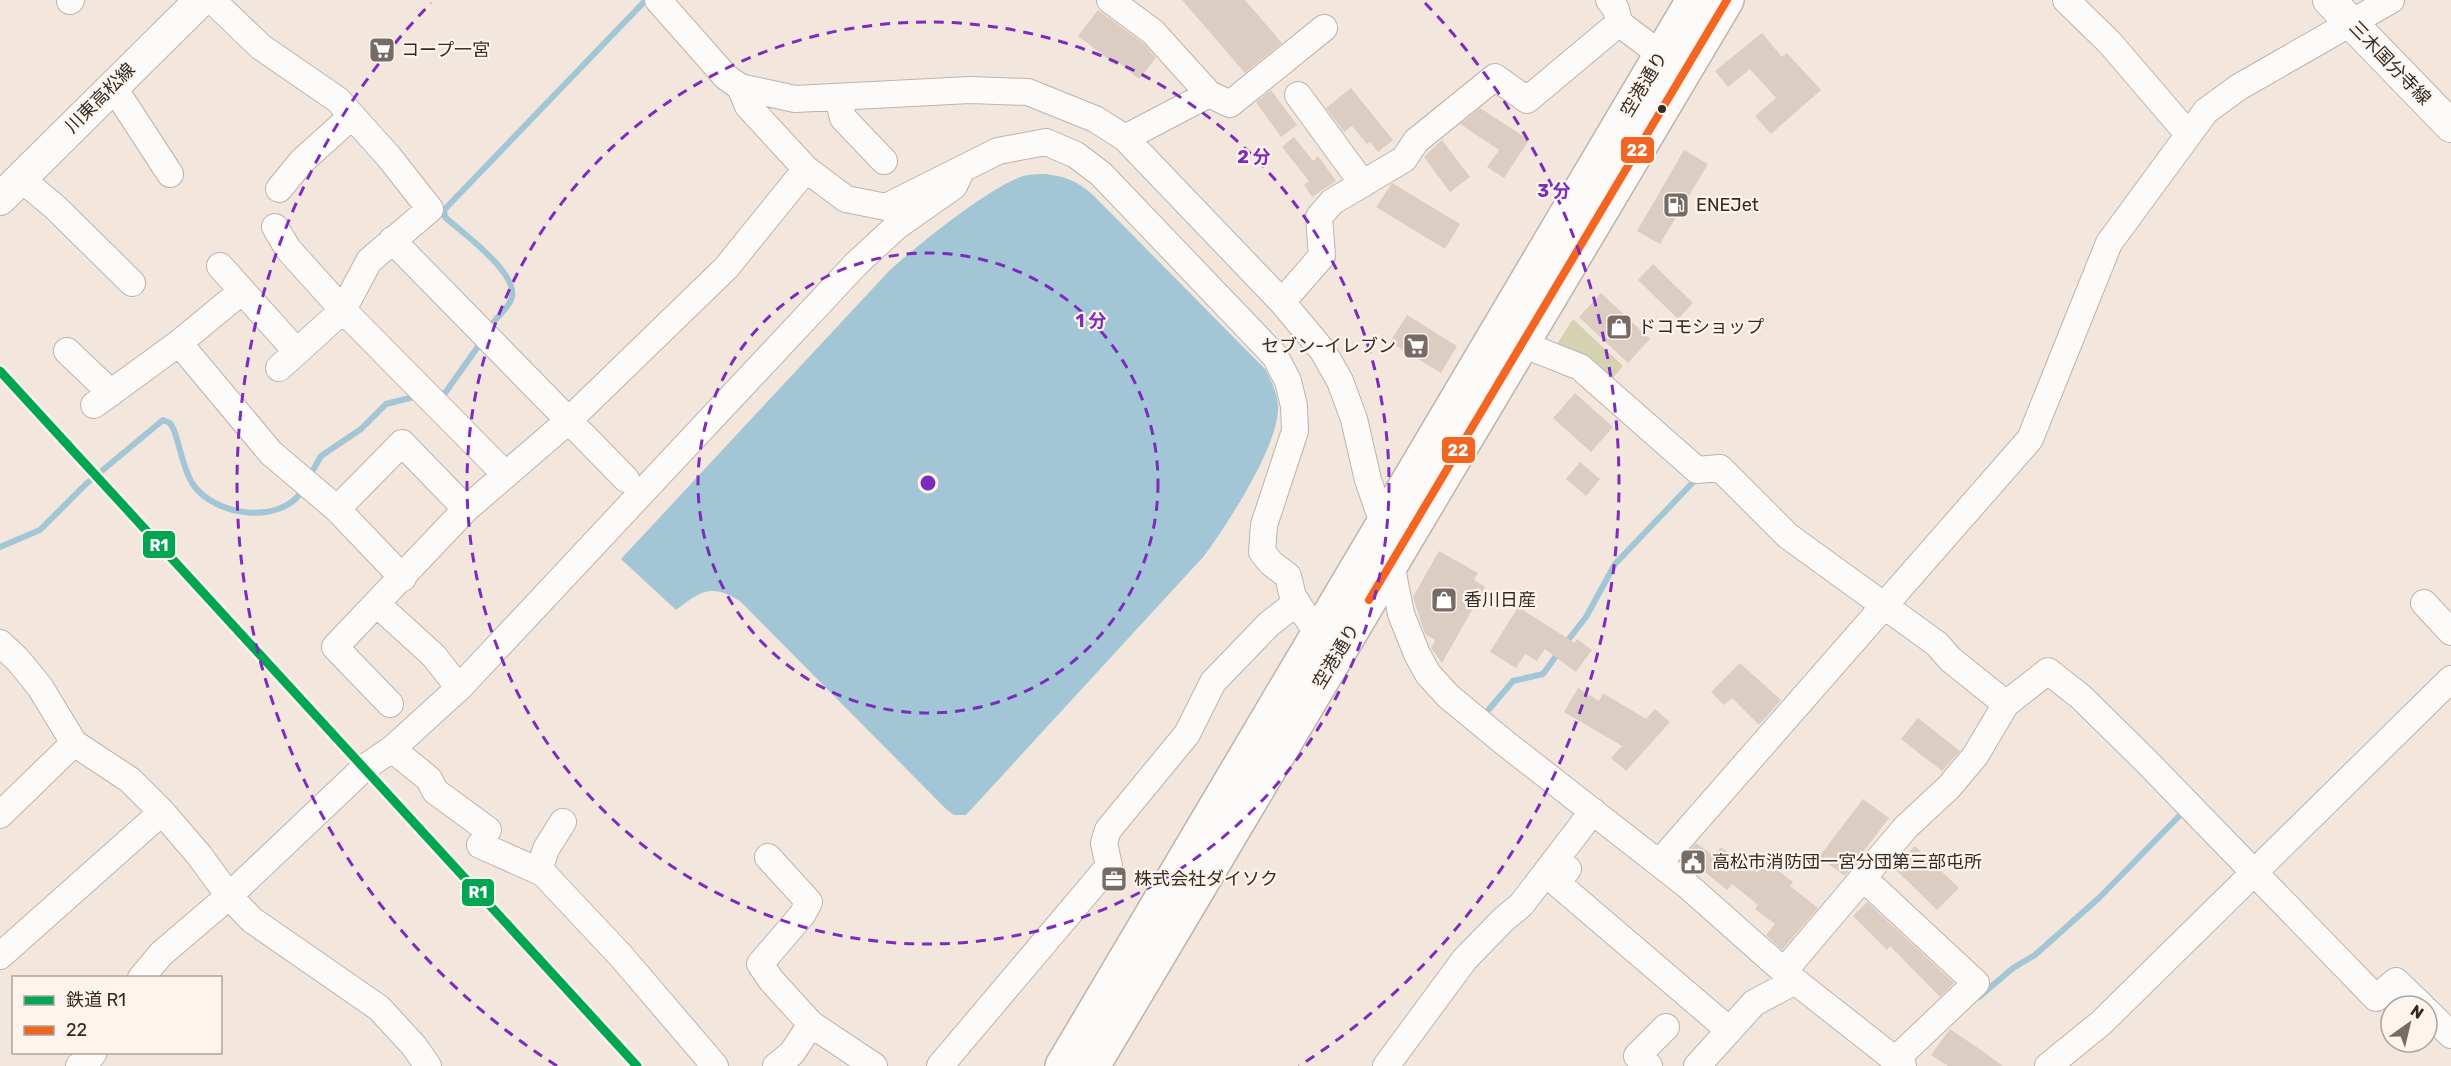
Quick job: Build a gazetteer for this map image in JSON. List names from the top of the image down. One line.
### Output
{"streets":{"highway":["空港通り"],"main road":["三木国分寺線","川東高松線"]},"places":{"supermarket":["コープ一宮","セブン-イレブン"],"fuel station":["ENEJet"],"shop":["ドコモショップ","香川日産"],"public building":["高松市消防団一宮分団第三部屯所"],"office":["株式会社ダイソク"]},"lines":["transit line 22","rail line R1"],"legend":["鉄道 R1","22"],"north":"top right","rings":["2 分","3 分","1 分"]}
